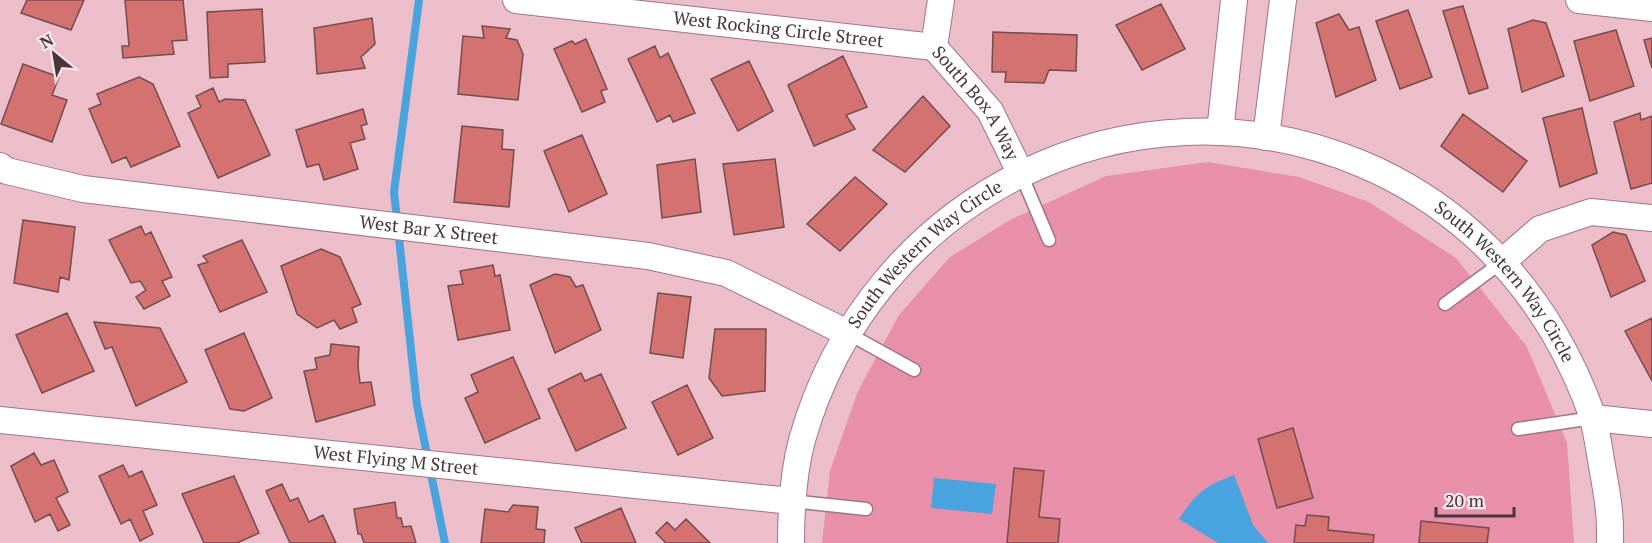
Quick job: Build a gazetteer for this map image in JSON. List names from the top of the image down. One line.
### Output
{"streets":{"street":["West Rocking Circle Street","South Box A Way","West Bar X Street","South Western Way Circle","West Flying M Street"]},"crossings":[["West Rocking Circle Street","South Box A Way"],["South Box A Way","South Western Way Circle"],["West Bar X Street","South Western Way Circle"],["South Western Way Circle","West Flying M Street"]],"scale_bar":"20 m","north":"top left"}
